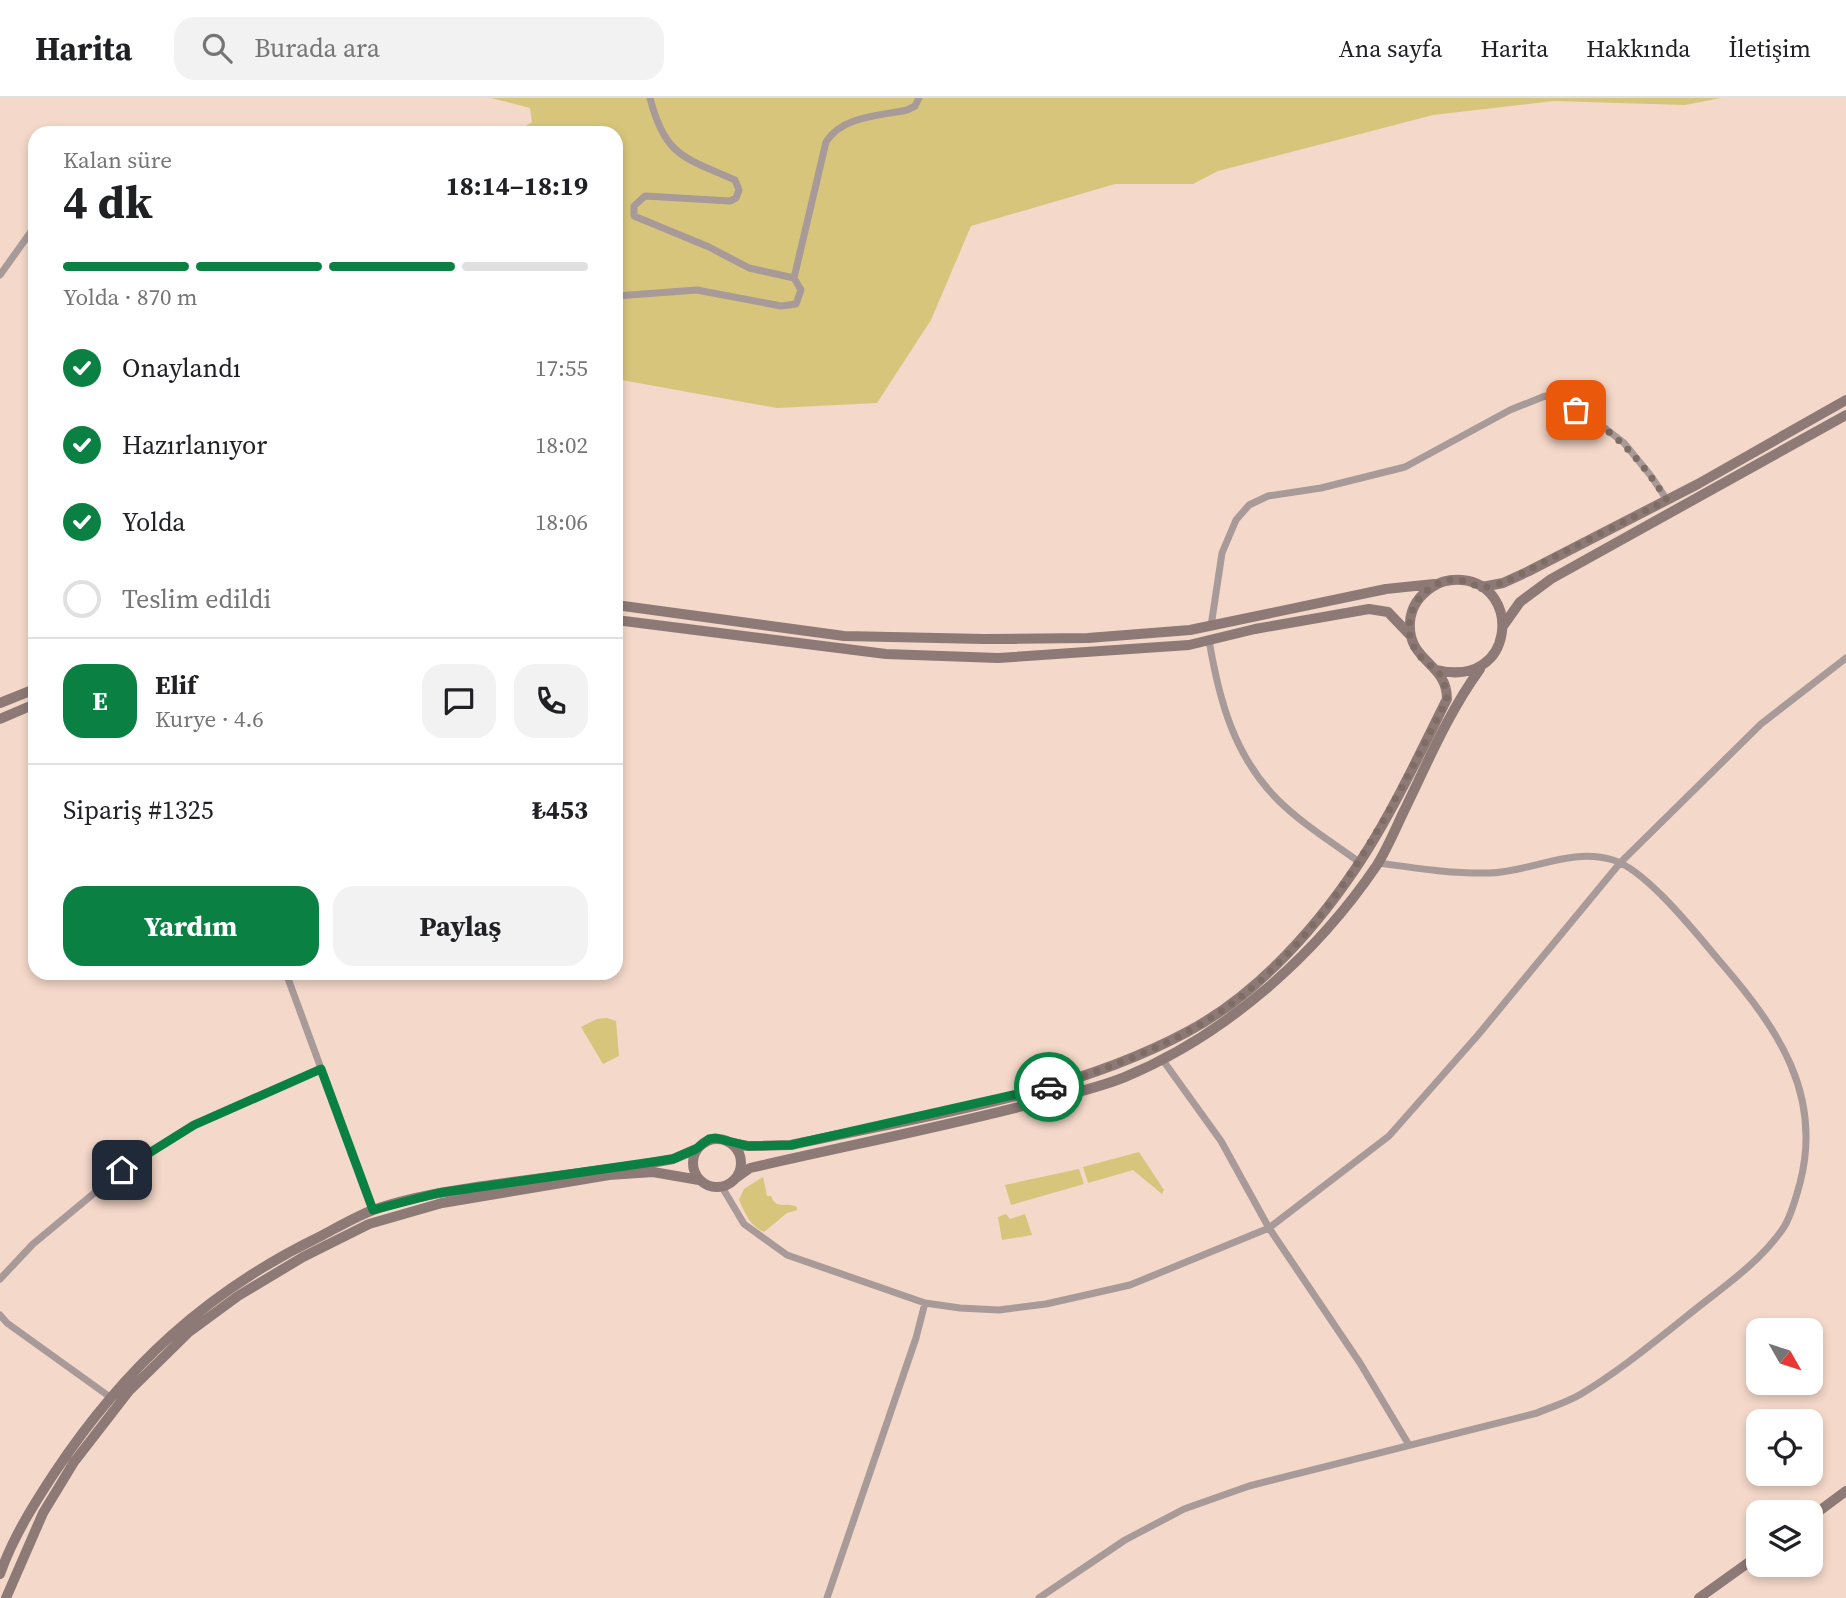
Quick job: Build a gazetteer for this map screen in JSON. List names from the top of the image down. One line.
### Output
{"north":"bottom right","page":{"header":"Harita","search":"Burada ara","nav":["Ana sayfa","Harita","Hakkında","İletişim"],"heading":["4 dk","Kalan süre","18:14–18:19"],"panel":["Elif","Kurye · 4.6","Sipariş #1325","₺453"],"bar":"Yolda · 870 m","list":[["Onaylandı","17:55"],["Hazırlanıyor","18:02"],["Yolda","18:06"],"Teslim edildi"],"round":"E","buttons":["Yardım","Paylaş"]}}
